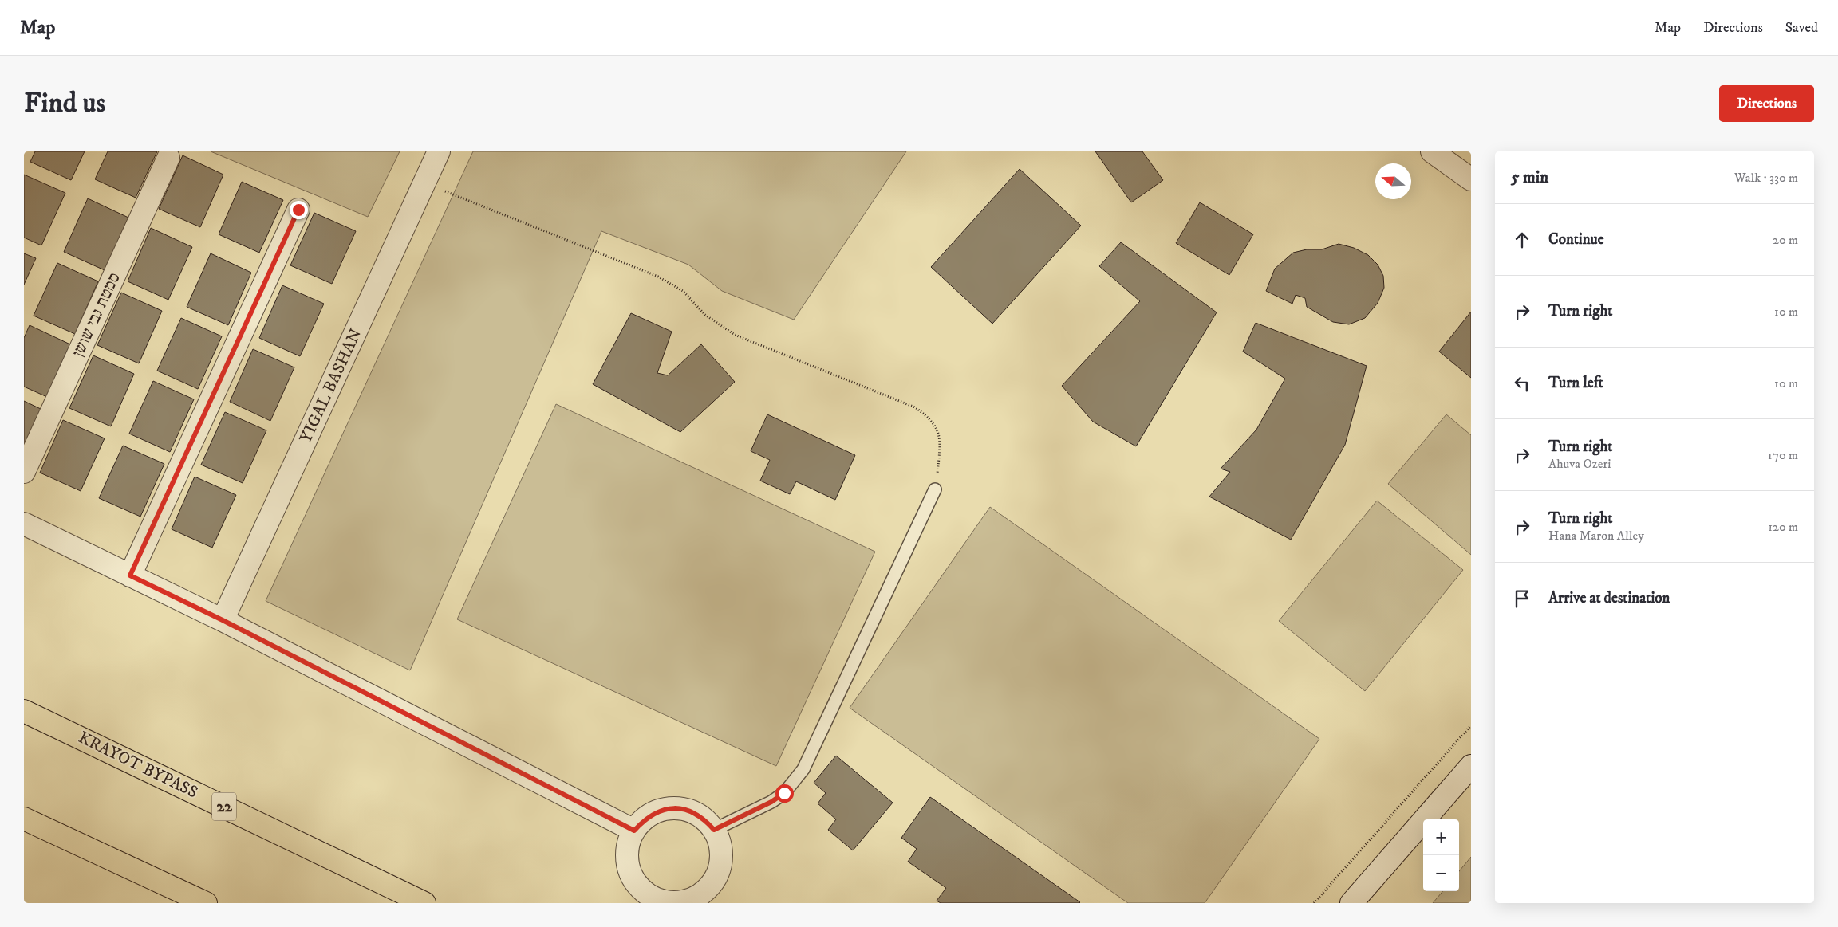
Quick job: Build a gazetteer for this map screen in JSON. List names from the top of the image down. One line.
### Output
{"streets":{"highway":["KRAYOT BYPASS","22"],"street":["סמטת גבי שושן","YIGAL BASHAN"]},"north":"left","page":{"header":"Map","nav":["Map","Directions","Saved"],"buttons":"Directions","title":"Find us","heading":["5 min","Walk · 330 m"],"list":[["Continue","20 m"],["Turn right","10 m"],["Turn left","10 m"],["Turn right","Ahuva Ozeri","170 m"],["Turn right","Hana Maron Alley","120 m"],"Arrive at destination"],"map_buttons":["+","−"]}}
